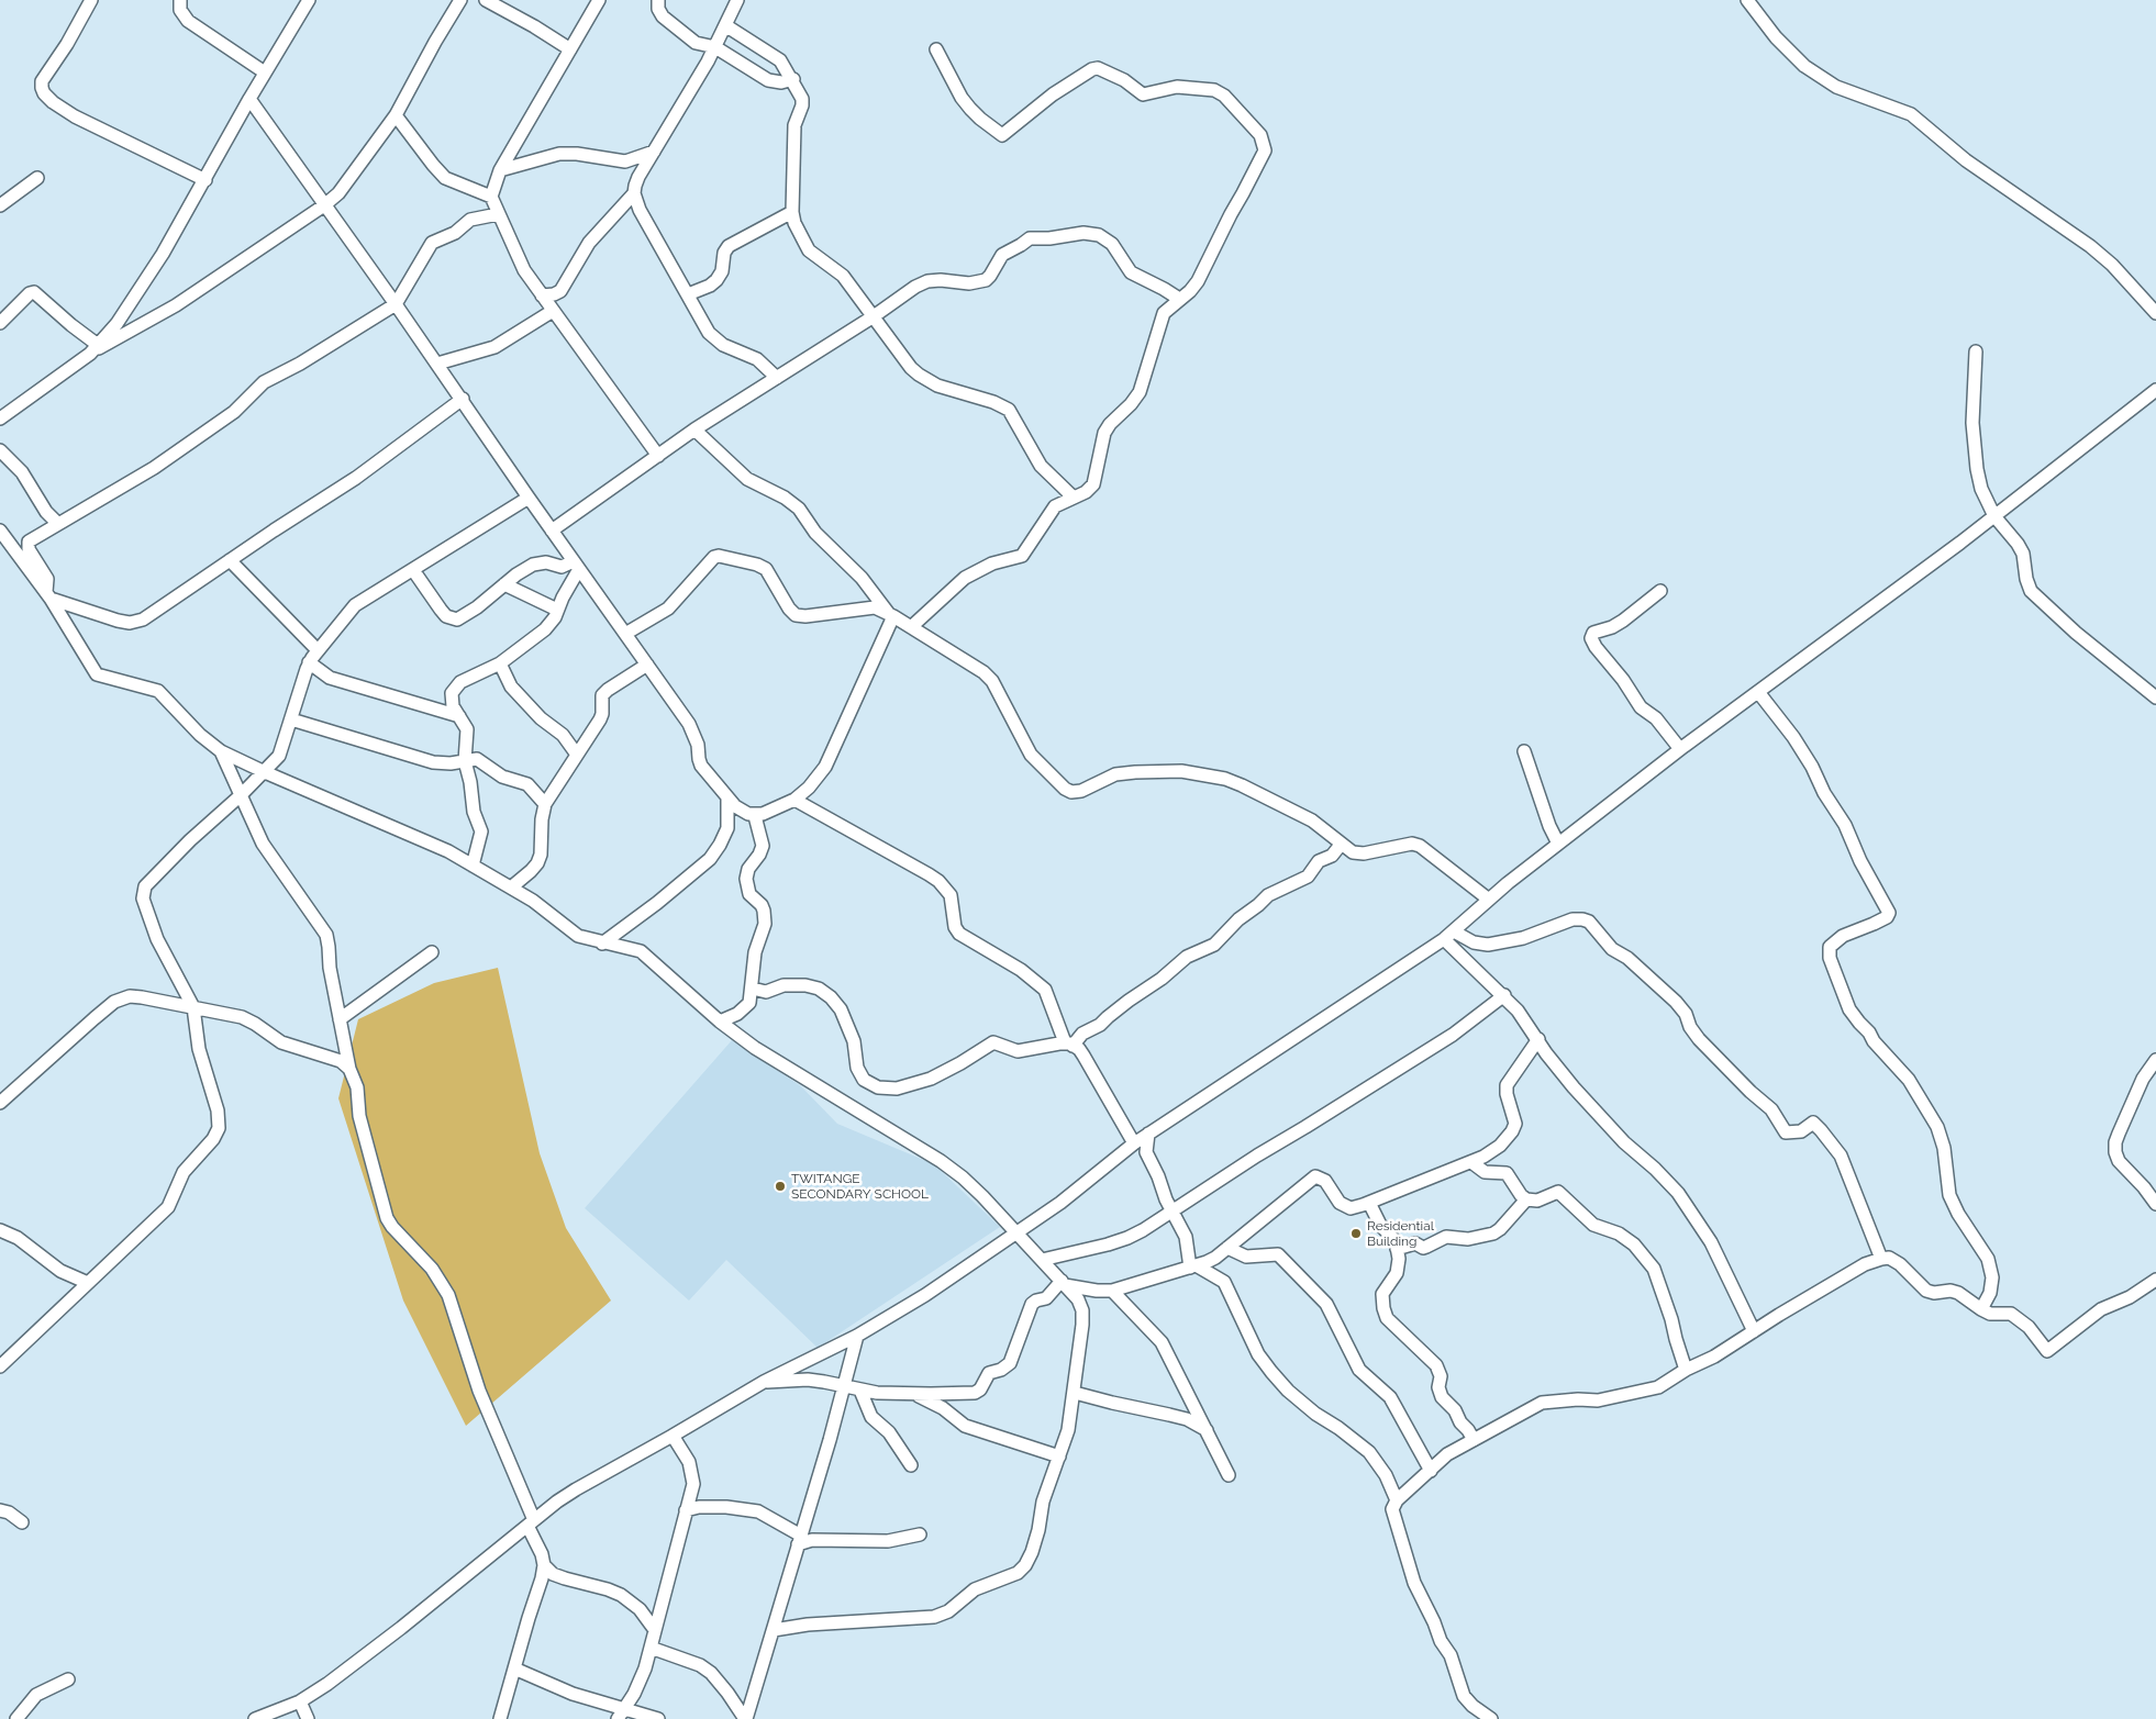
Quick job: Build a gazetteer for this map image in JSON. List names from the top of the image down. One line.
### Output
{"places":["TWITANGE SECONDARY SCHOOL","Residential Building"]}
